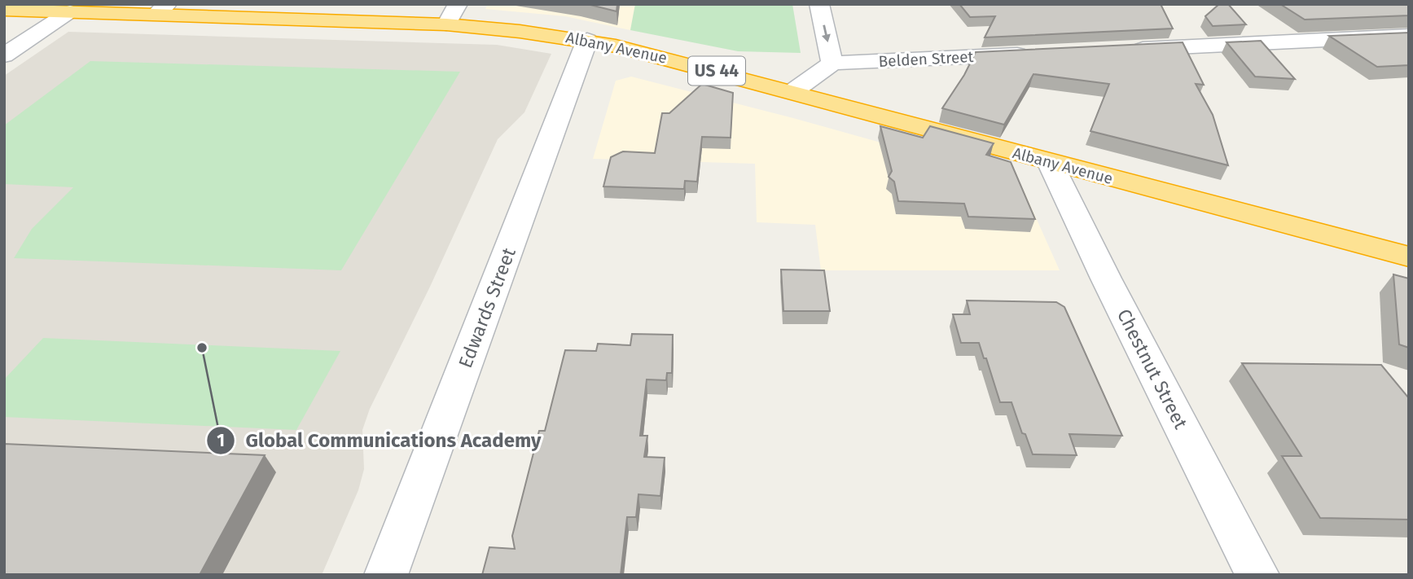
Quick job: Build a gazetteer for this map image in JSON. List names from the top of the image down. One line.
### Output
{"streets":{"highway":["Albany Avenue","US 44"],"street":["Belden Street","Edwards Street","Chestnut Street"]},"crossings":[["Albany Avenue","Edwards Street"],["Albany Avenue","Chestnut Street"]],"places":["Global Communications Academy"]}
